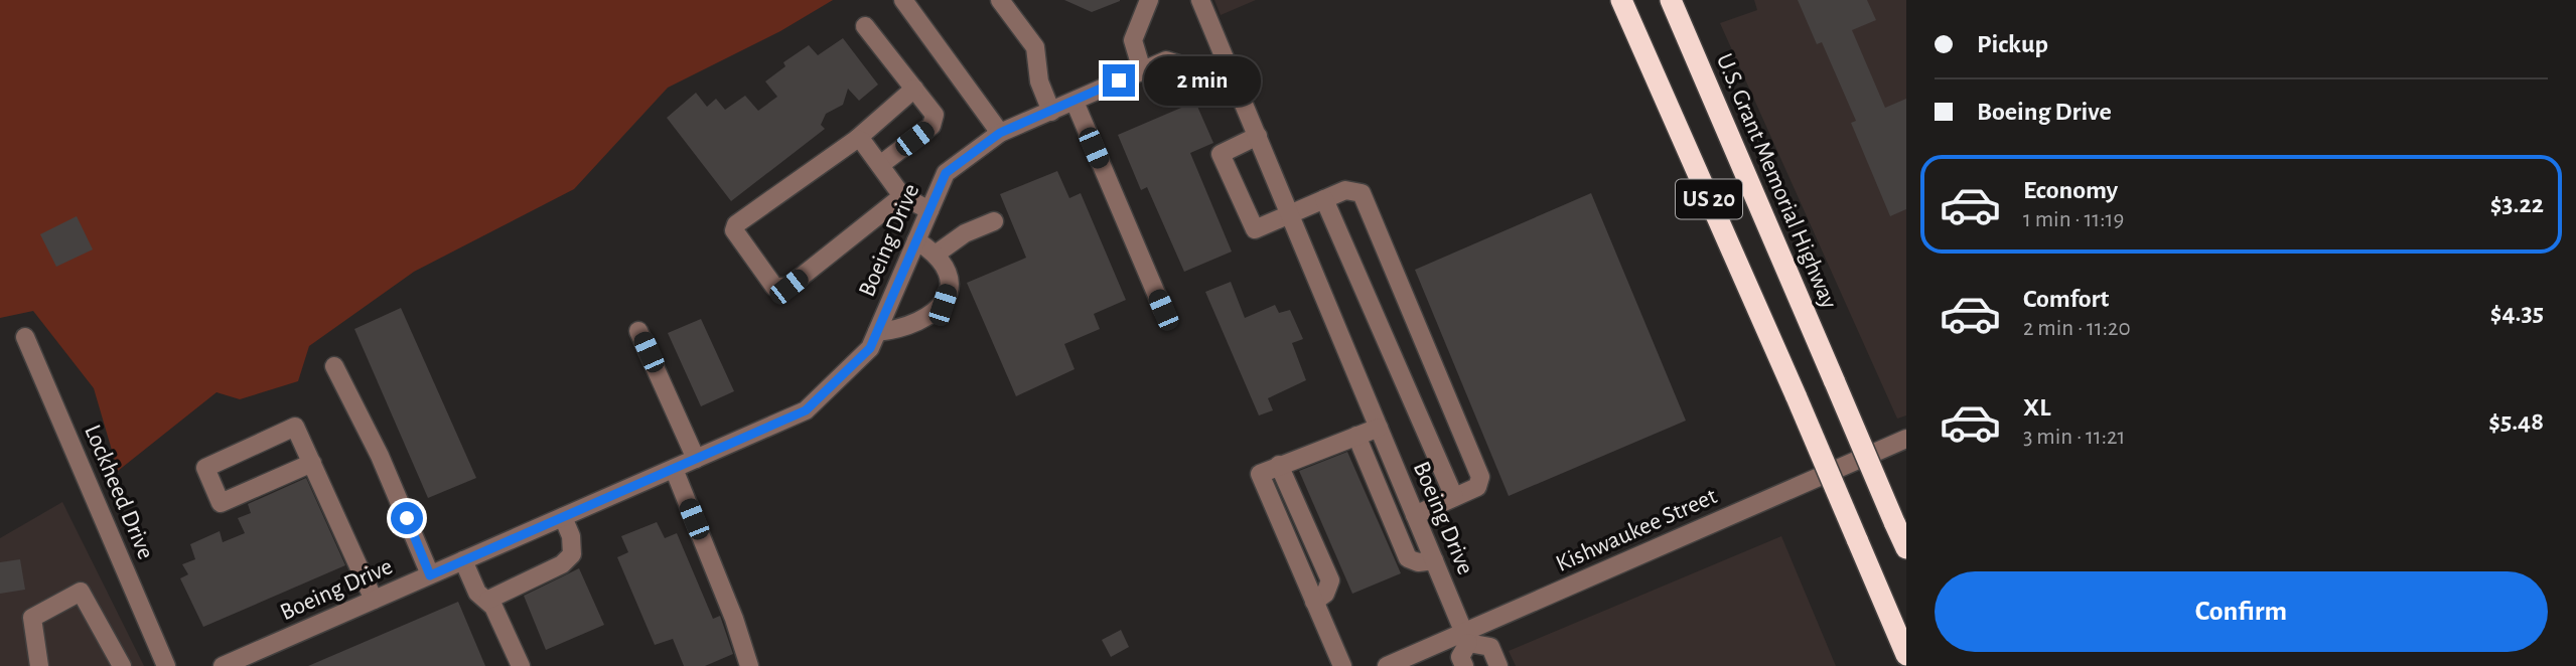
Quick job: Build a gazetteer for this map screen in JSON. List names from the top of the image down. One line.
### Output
{"streets":{"highway":["U.S. Grant Memorial Highway","US 20"],"street":["Boeing Drive","Lockheed Drive","Kishwaukee Street"]},"crossings":[["Boeing Drive","Kishwaukee Street"]],"page":{"banner":["Pickup","Boeing Drive"],"bubble":"2 min","list":[{"name":"Economy","note":"1 min · 11:19","value":"$3.22"},{"name":"Comfort","note":"2 min · 11:20","value":"$4.35"},{"name":"XL","note":"3 min · 11:21","value":"$5.48"}],"buttons":"Confirm"}}
